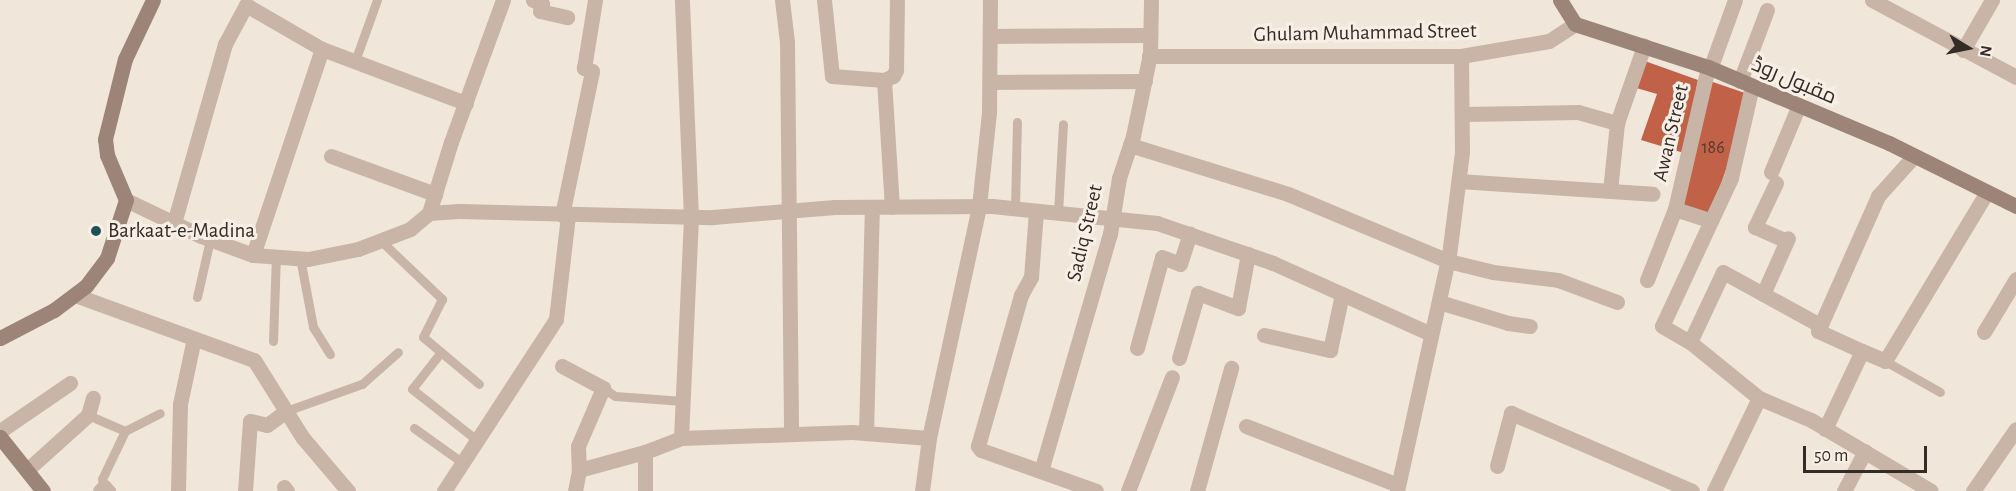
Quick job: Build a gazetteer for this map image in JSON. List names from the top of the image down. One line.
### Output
{"streets":{"street":["Ghulam Muhammad Street","مقبول روڈ","Awan Street","Sadiq Street"]},"crossings":[["Ghulam Muhammad Street","مقبول روڈ"],["Ghulam Muhammad Street","Sadiq Street"],["مقبول روڈ","Awan Street"]],"places":["Barkaat-e-Madina"],"house_numbers":["186"],"scale_bar":"50 m","north":"right"}
